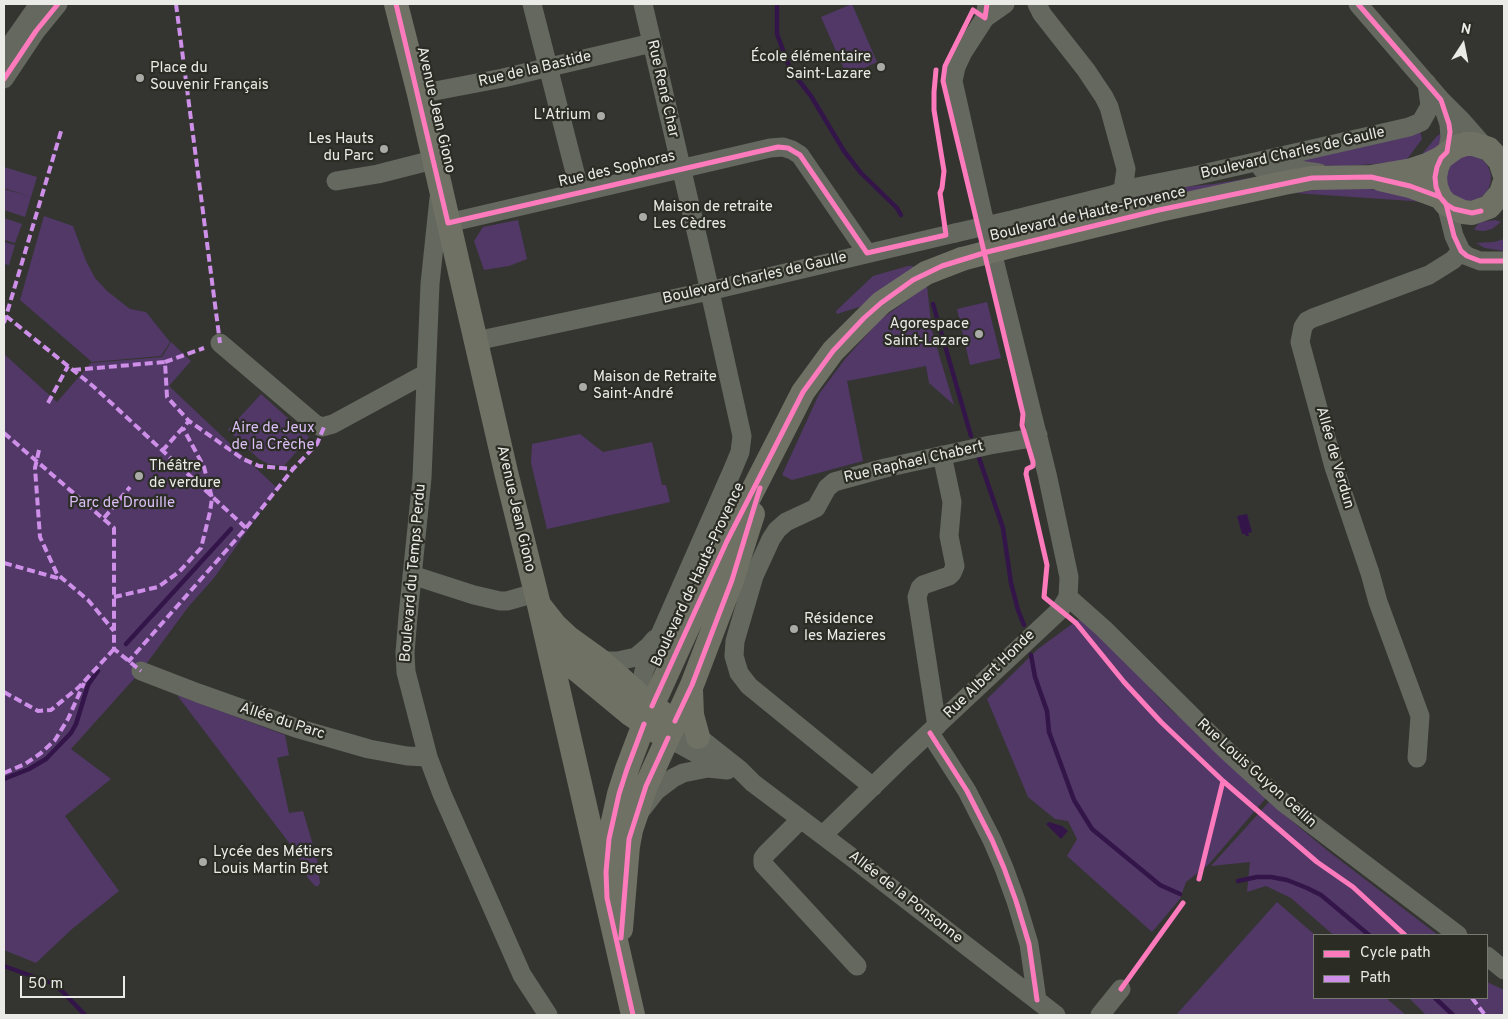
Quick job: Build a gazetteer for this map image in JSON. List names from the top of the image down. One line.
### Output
{"streets":{"main road":["Avenue Jean Giono","Boulevard de Haute-Provence"],"street":["Rue de la Bastide","Rue René Char","Boulevard Charles de Gaulle","Rue des Sophoras","Allée de Verdun","Rue Raphael Chabert","Boulevard du Temps Perdu","Rue Albert Honde","Allée du Parc","Rue Louis Guyon Gellin","Allée de la Ponsonne"]},"crossings":[["Rue de la Bastide","Rue René Char"],["Rue de la Bastide","Avenue Jean Giono"],["Rue René Char","Boulevard Charles de Gaulle"],["Rue René Char","Rue des Sophoras"],["Avenue Jean Giono","Boulevard Charles de Gaulle"],["Avenue Jean Giono","Rue des Sophoras"],["Avenue Jean Giono","Boulevard du Temps Perdu"],["Boulevard Charles de Gaulle","Rue des Sophoras"],["Boulevard de Haute-Provence","Allée de la Ponsonne"],["Rue Raphael Chabert","Rue Albert Honde"],["Boulevard du Temps Perdu","Allée du Parc"],["Rue Albert Honde","Rue Louis Guyon Gellin"],["Rue Albert Honde","Allée de la Ponsonne"]],"parks":["Aire de Jeux de la Crèche","Parc de Drouille"],"places":["École élémentaire Saint-Lazare","Place du Souvenir Français","L'Atrium","Les Hauts du Parc","Maison de retraite Les Cèdres","Agorespace Saint-Lazare","Maison de Retraite Saint-André","Théâtre de verdure","Résidence les Mazieres","Lycée des Métiers Louis Martin Bret"],"legend":["Cycle path","Path"],"scale_bar":"50 m","north":"top"}
